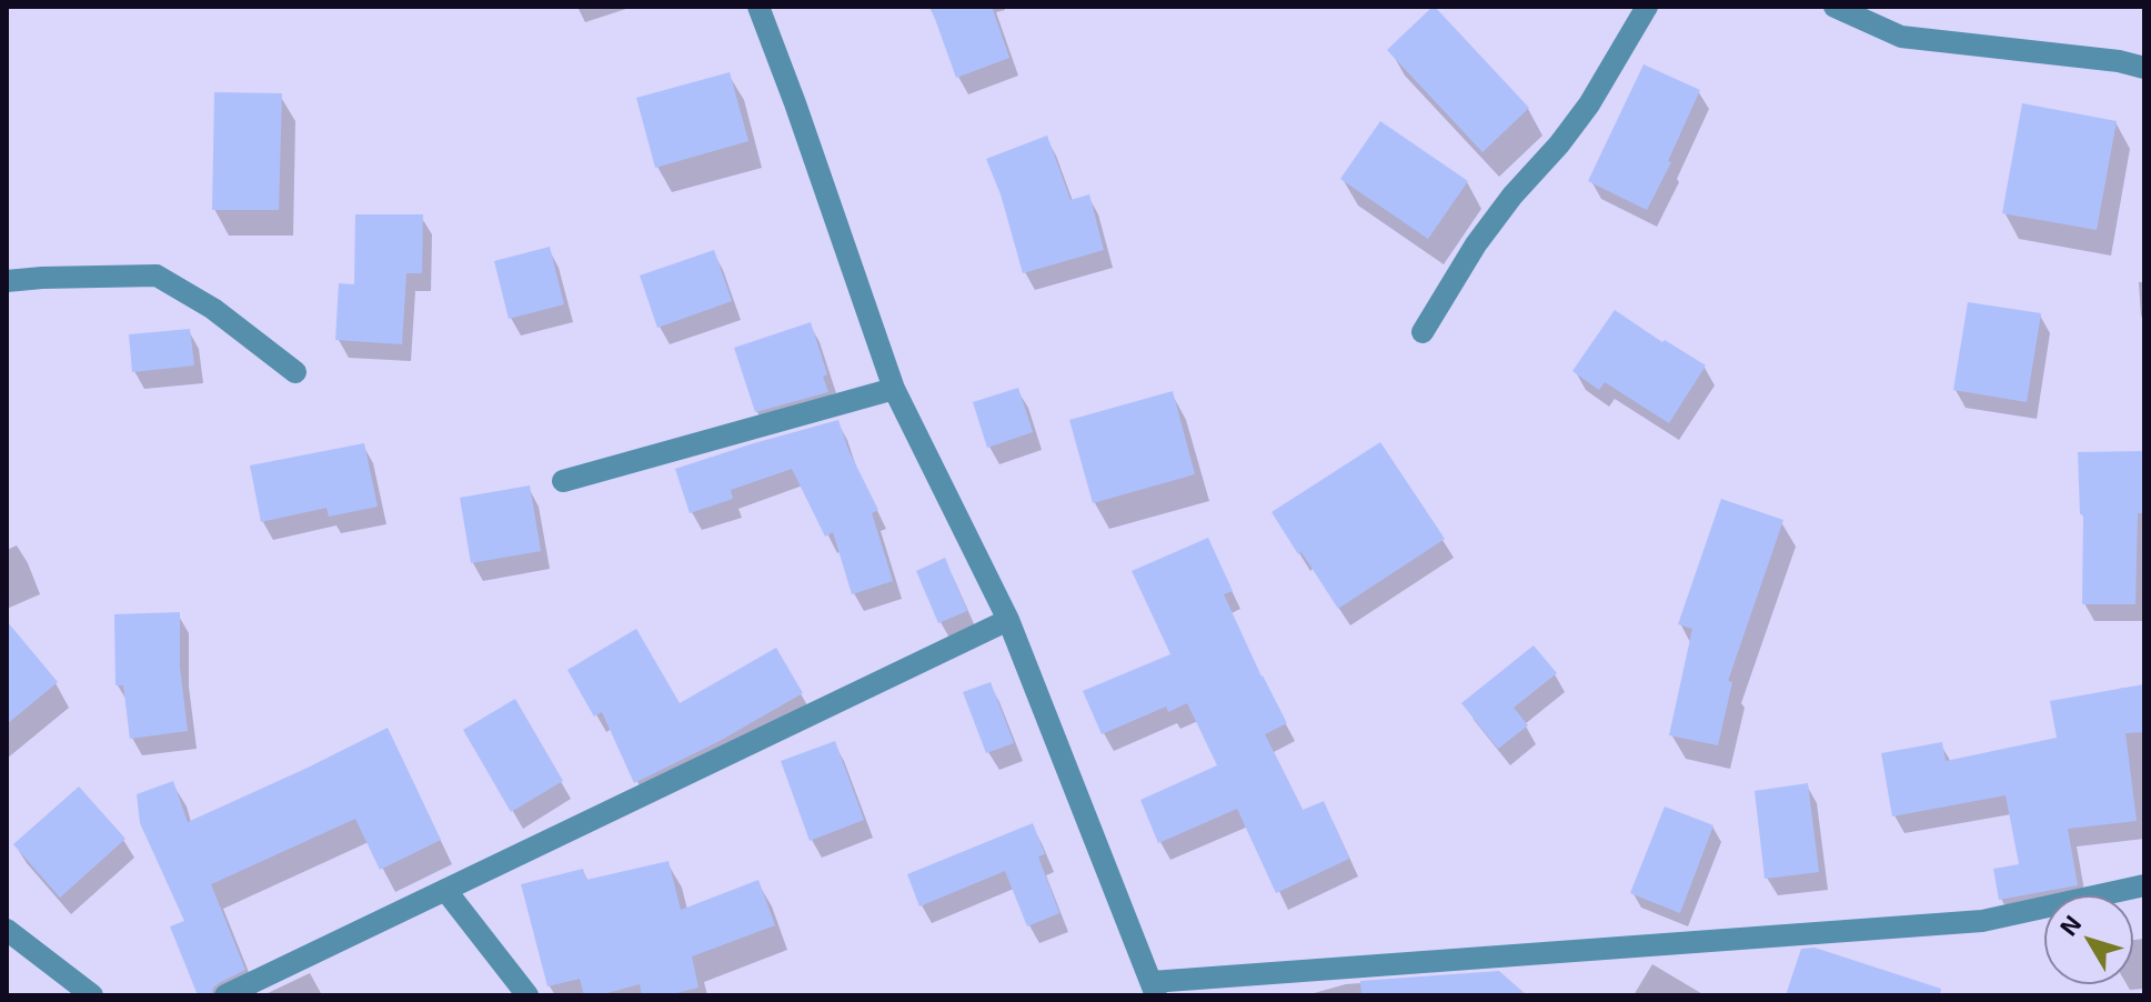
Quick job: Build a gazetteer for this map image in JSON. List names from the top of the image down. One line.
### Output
{"north":"top left"}
